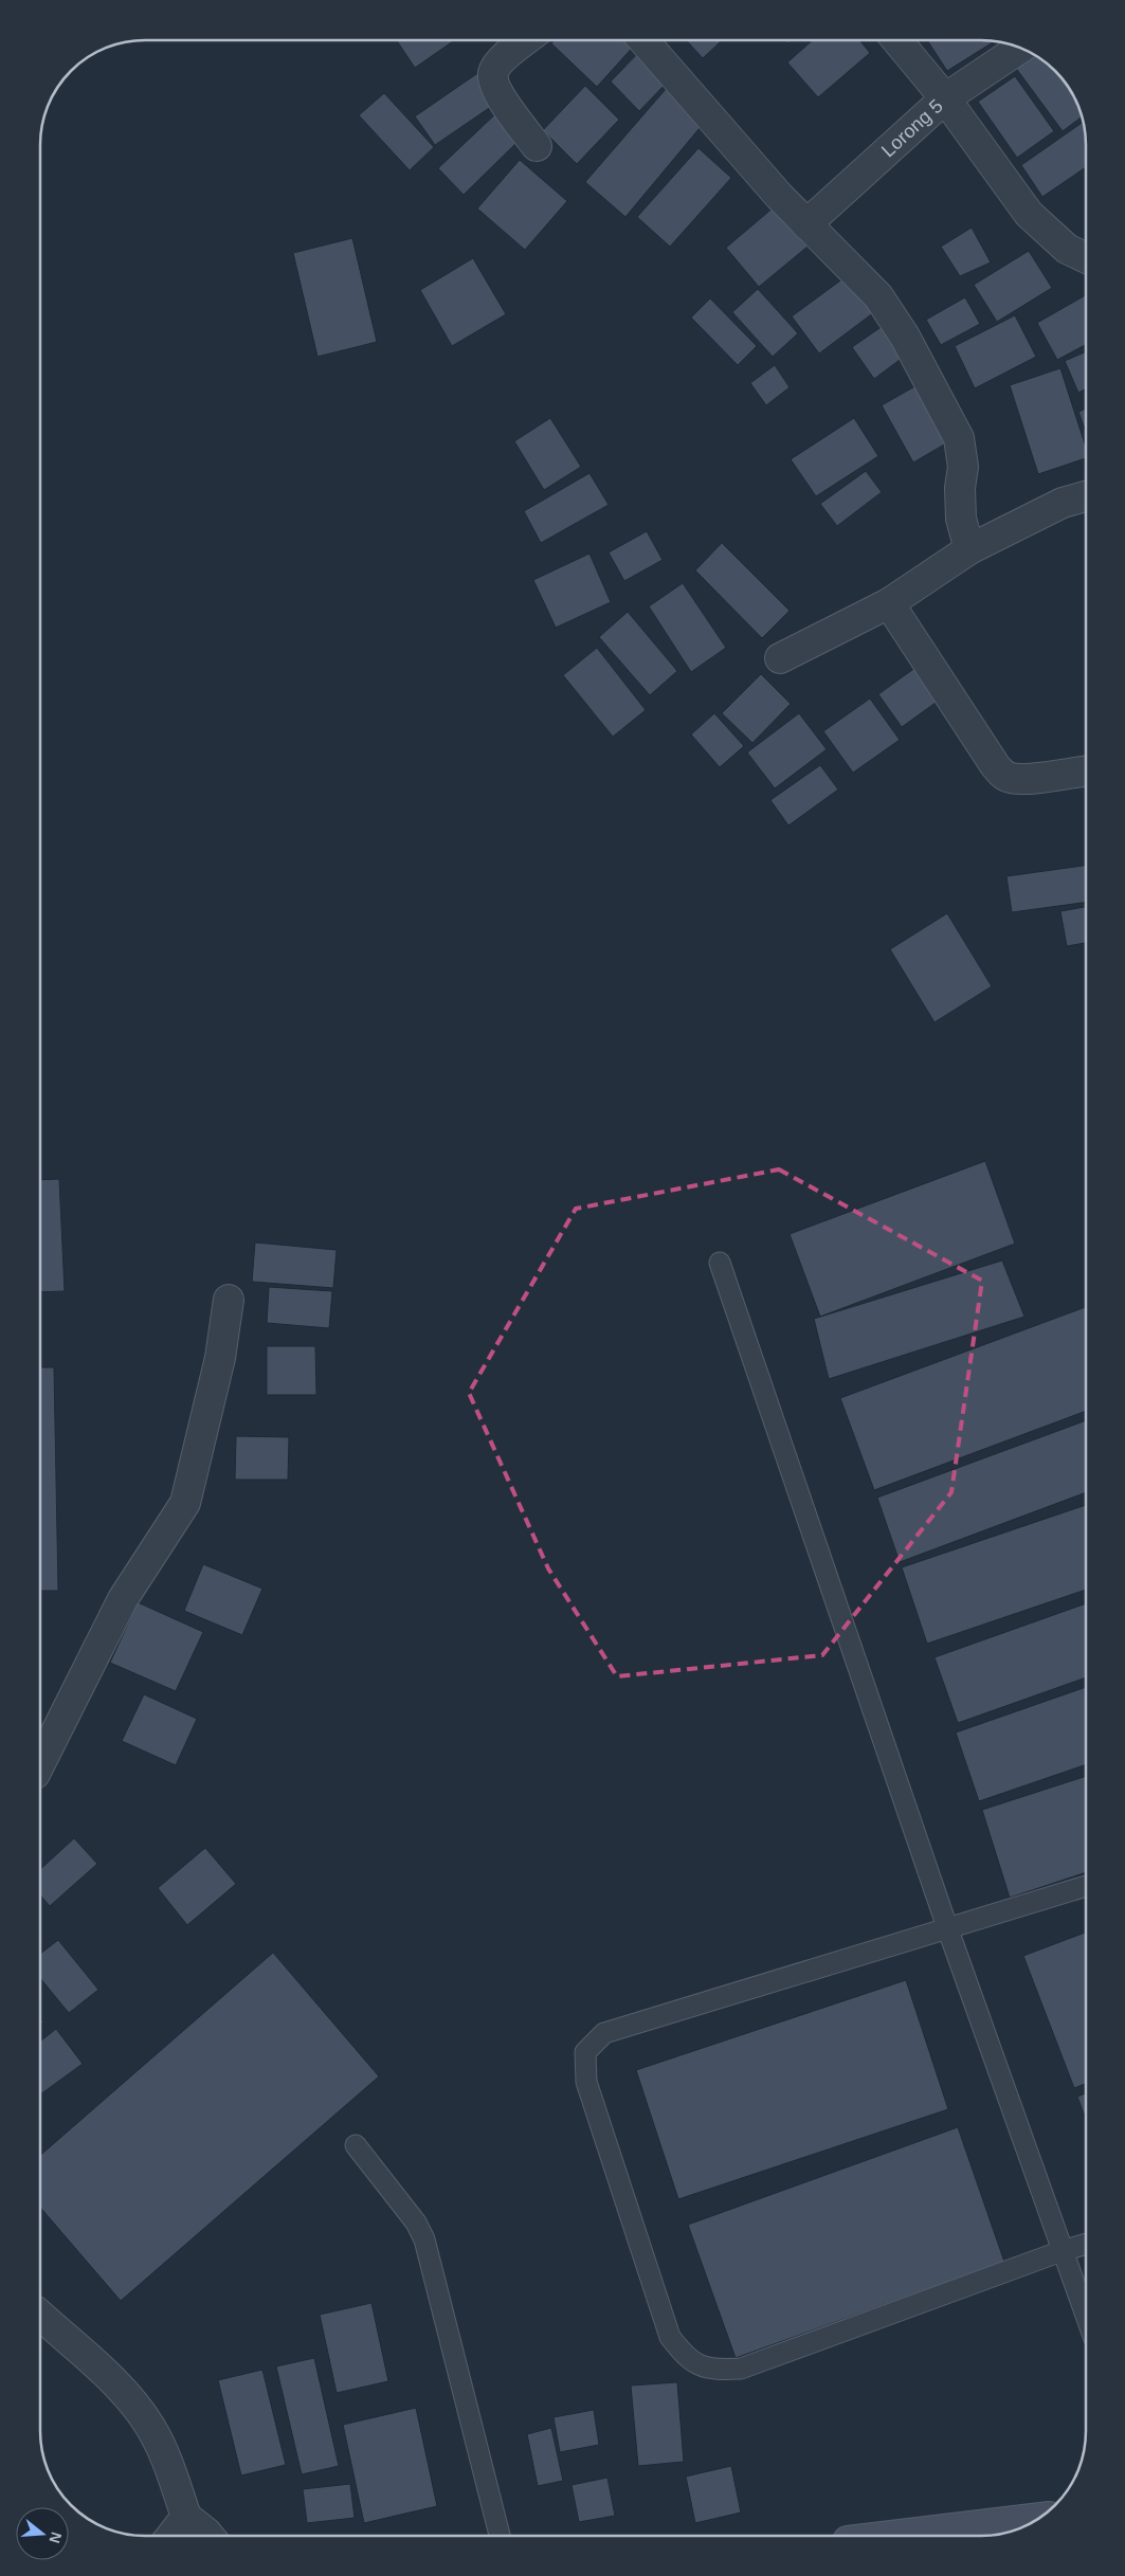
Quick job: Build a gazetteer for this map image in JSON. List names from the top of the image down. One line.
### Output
{"streets":{"street":["Lorong 5"]},"north":"right"}
